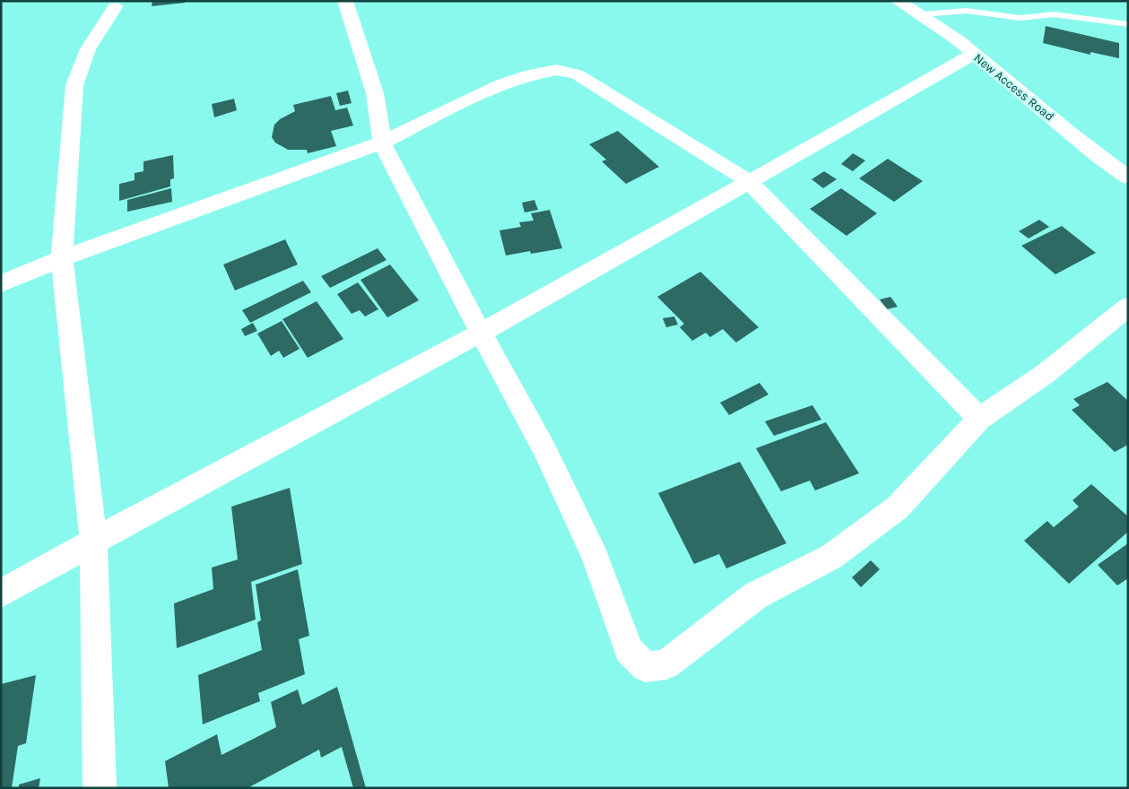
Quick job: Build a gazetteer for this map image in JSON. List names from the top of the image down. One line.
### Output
{"streets":{"street":["New Access Road"]}}
